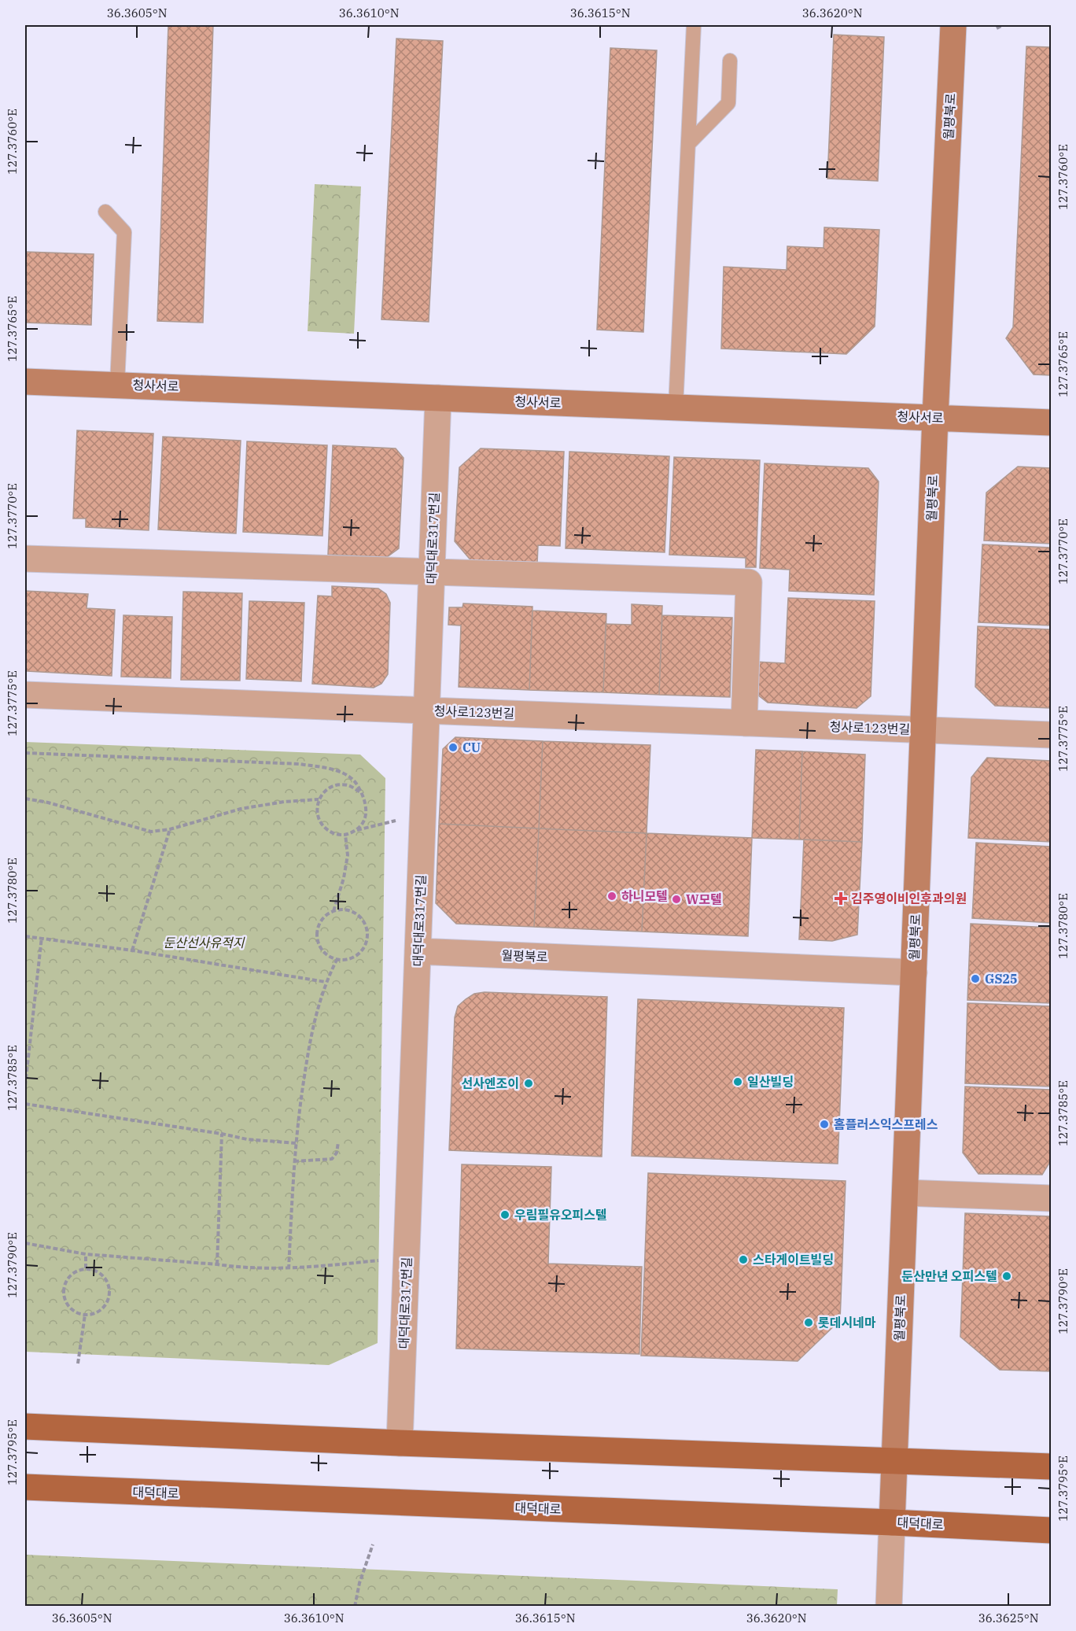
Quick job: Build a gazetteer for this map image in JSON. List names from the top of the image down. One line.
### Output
{"streets":{"main road":["대덕대로"],"street":["월평북로","청사서로","대덕대로317번길","청사로123번길"]},"crossings":[["월평북로","청사서로"],["월평북로","대덕대로317번길"],["월평북로","청사로123번길"],["월평북로","대덕대로"],["청사서로","대덕대로317번길"],["대덕대로317번길","청사로123번길"]],"parks":["둔산선사유적지"],"places":{"other":["CU","하니모텔","W모텔","GS25","일산빌딩","선사엔조이","홈플러스익스프레스","우림필유오피스텔","스타게이트빌딩","둔산만년 오피스텔","롯데시네마"],"health":["김주영이비인후과의원"]},"coordinates":["36.3605°N","36.3610°N","36.3615°N","36.3620°N","127.3760°E","127.3765°E","127.3770°E","127.3775°E","127.3780°E","127.3785°E","127.3790°E","127.3795°E","36.3625°N"]}
